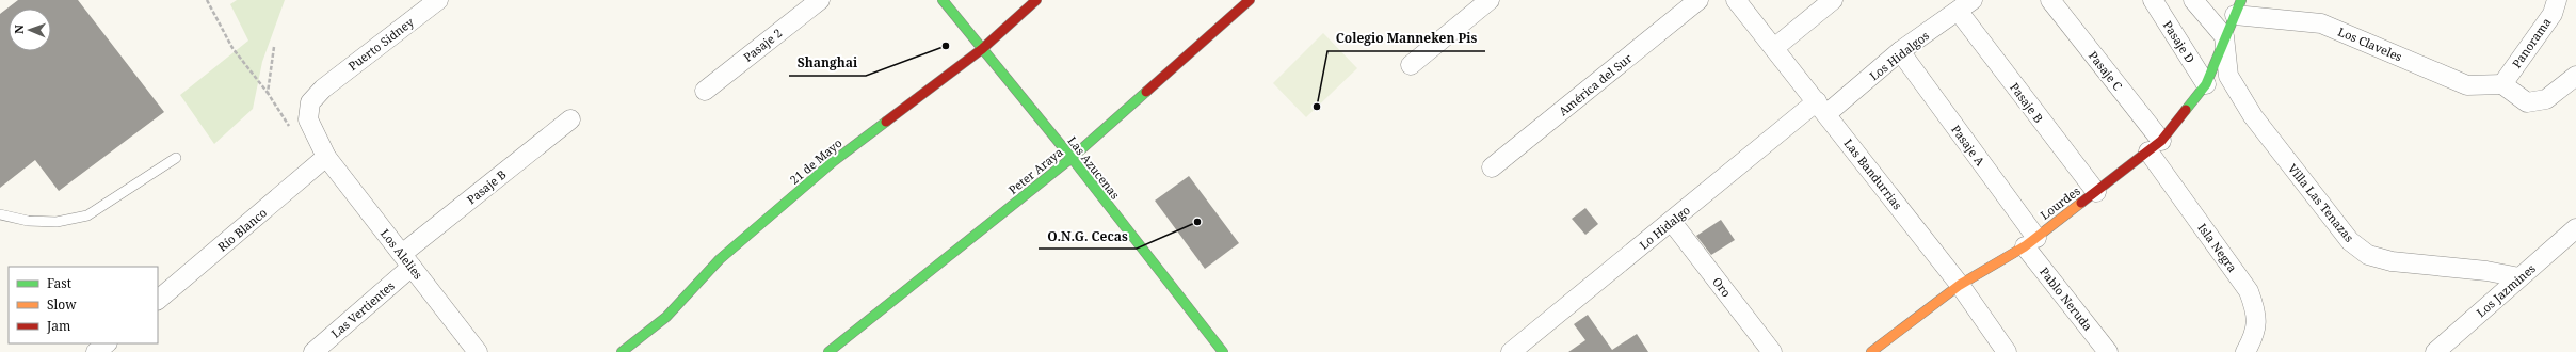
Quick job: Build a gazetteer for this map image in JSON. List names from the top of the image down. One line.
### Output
{"streets":{"street":["Pasaje D","Panorama","Puerto Sidney","Los Claveles","Pasaje 2","Los Hidalgos","Pasaje C","América del Sur","Pasaje B","Pasaje A","21 de Mayo","Las Azucenas","Peter Araya","Las Bandurrias","Lourdes","Villa Las Tenazas","Lo Hidalgo","Río Blanco","Isla Negra","Los Alelies","Oro","Los Jazmines","Pablo Neruda","Las Vertientes"]},"crossings":[["Pasaje D","Lourdes"],["Panorama","Los Claveles"],["Puerto Sidney","Los Alelies"],["Los Claveles","Lourdes"],["Los Hidalgos","Pasaje B"],["Los Hidalgos","Pasaje A"],["Los Hidalgos","Las Bandurrias"],["Los Hidalgos","Lo Hidalgo"],["Pasaje C","Lourdes"],["Pasaje C","Isla Negra"],["Pasaje B","Lourdes"],["Pasaje B","Los Alelies"],["Pasaje B","Las Vertientes"],["Pasaje A","Lourdes"],["Pasaje A","Pablo Neruda"],["21 de Mayo","Las Azucenas"],["Las Azucenas","Peter Araya"],["Las Bandurrias","Lourdes"],["Las Bandurrias","Lo Hidalgo"],["Lourdes","Villa Las Tenazas"],["Lourdes","Isla Negra"],["Lourdes","Pablo Neruda"],["Villa Las Tenazas","Los Jazmines"],["Lo Hidalgo","Oro"],["Río Blanco","Los Alelies"],["Los Alelies","Las Vertientes"]],"places":["Shanghai","Colegio Manneken Pis","O.N.G. Cecas"],"legend":["Fast","Slow","Jam"],"north":"left"}
